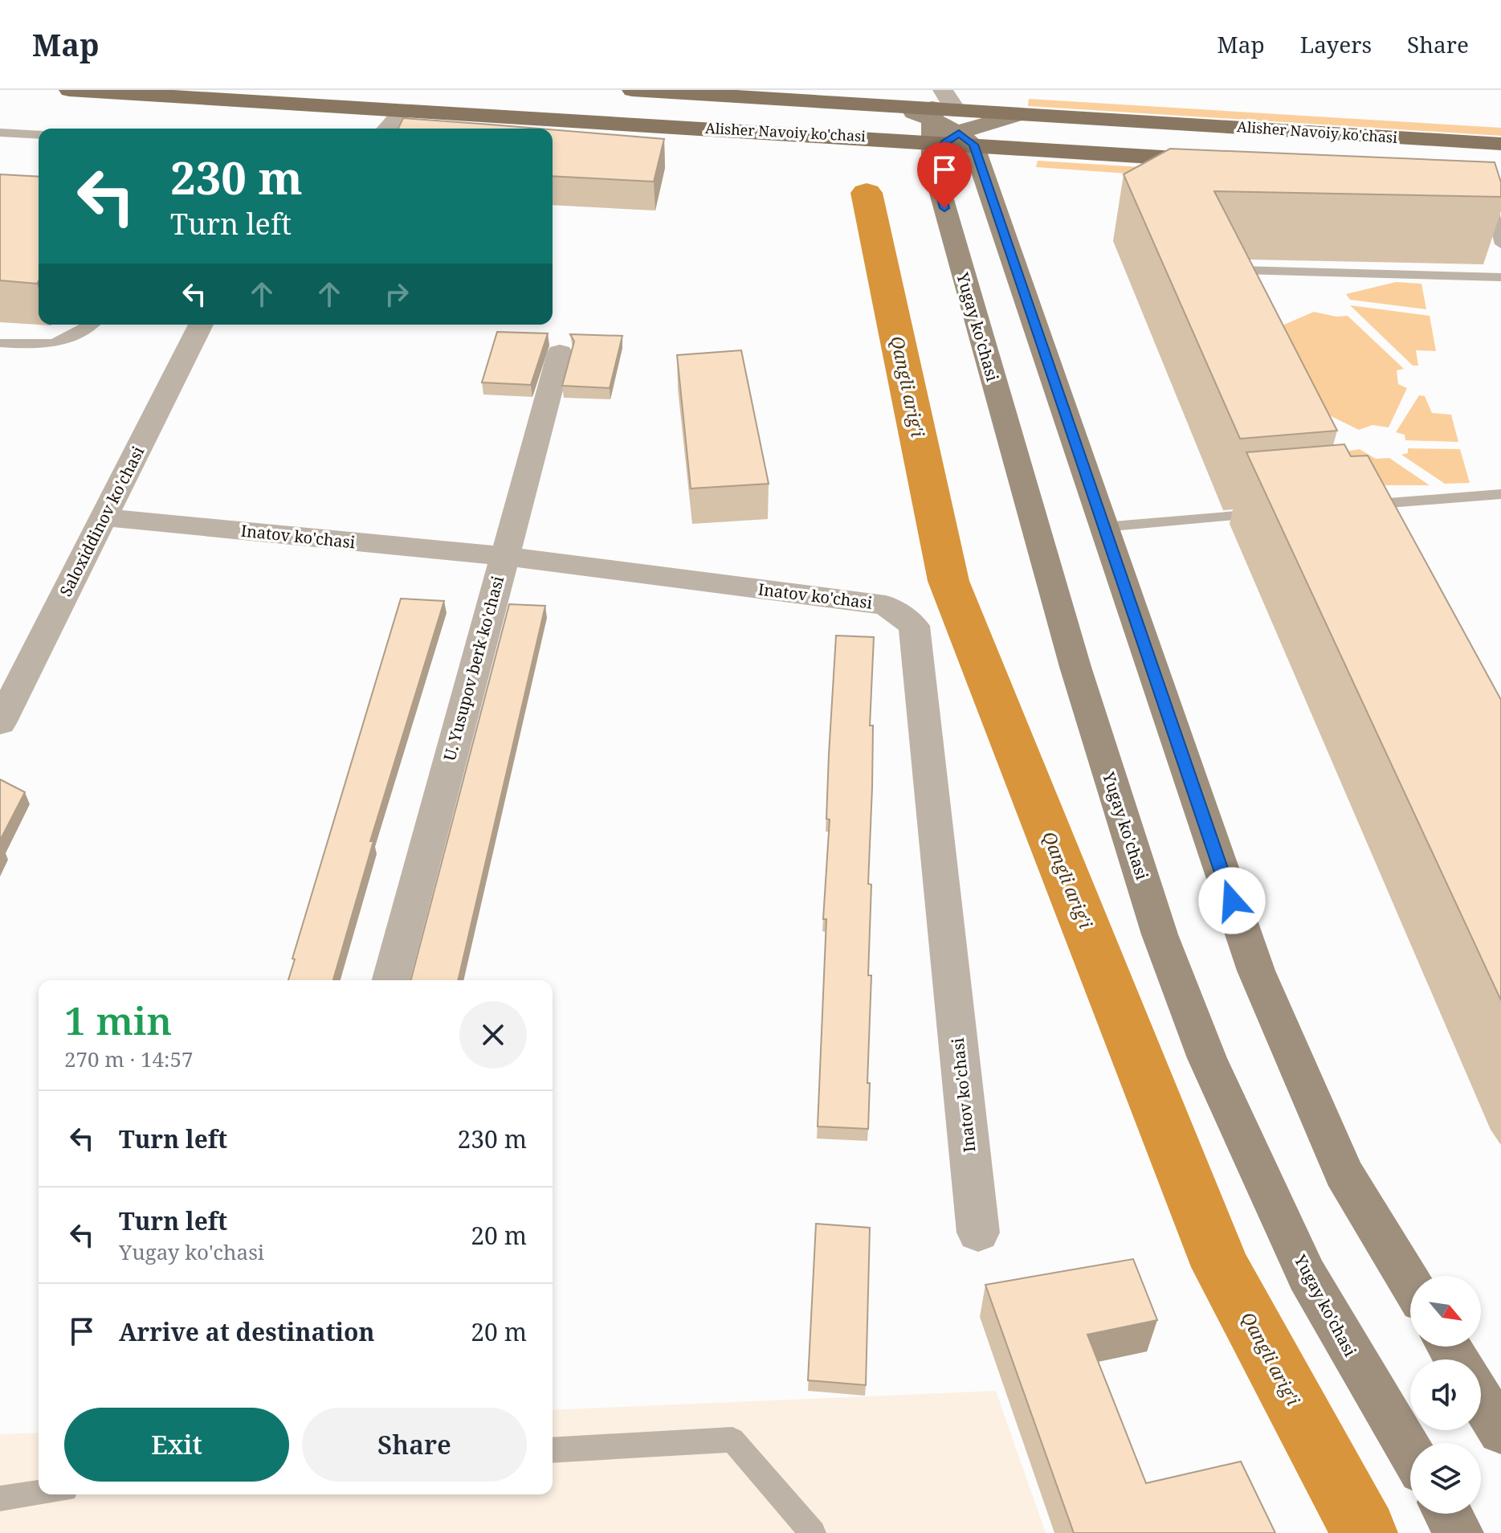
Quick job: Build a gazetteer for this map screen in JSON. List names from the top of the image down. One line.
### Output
{"streets":{"main road":["Alisher Navoiy ko'chasi","Yugay ko'chasi"],"street":["Saloxiddinov ko'chasi","Inatov ko'chasi","U. Yusupov berk ko'chasi"]},"crossings":[["Alisher Navoiy ko'chasi","Yugay ko'chasi"],["Saloxiddinov ko'chasi","Inatov ko'chasi"],["Inatov ko'chasi","U. Yusupov berk ko'chasi"]],"water":["Qangli arig'i"],"north":"bottom right","page":{"header":"Map","nav":["Map","Layers","Share"],"turn":["230 m","Turn left"],"heading":["1 min","270 m · 14:57"],"list":[{"name":"Turn left","value":"230 m"},{"name":"Turn left","note":"Yugay ko'chasi","value":"20 m"},{"name":"Arrive at destination","value":"20 m"}],"buttons":["Exit","Share"]}}
